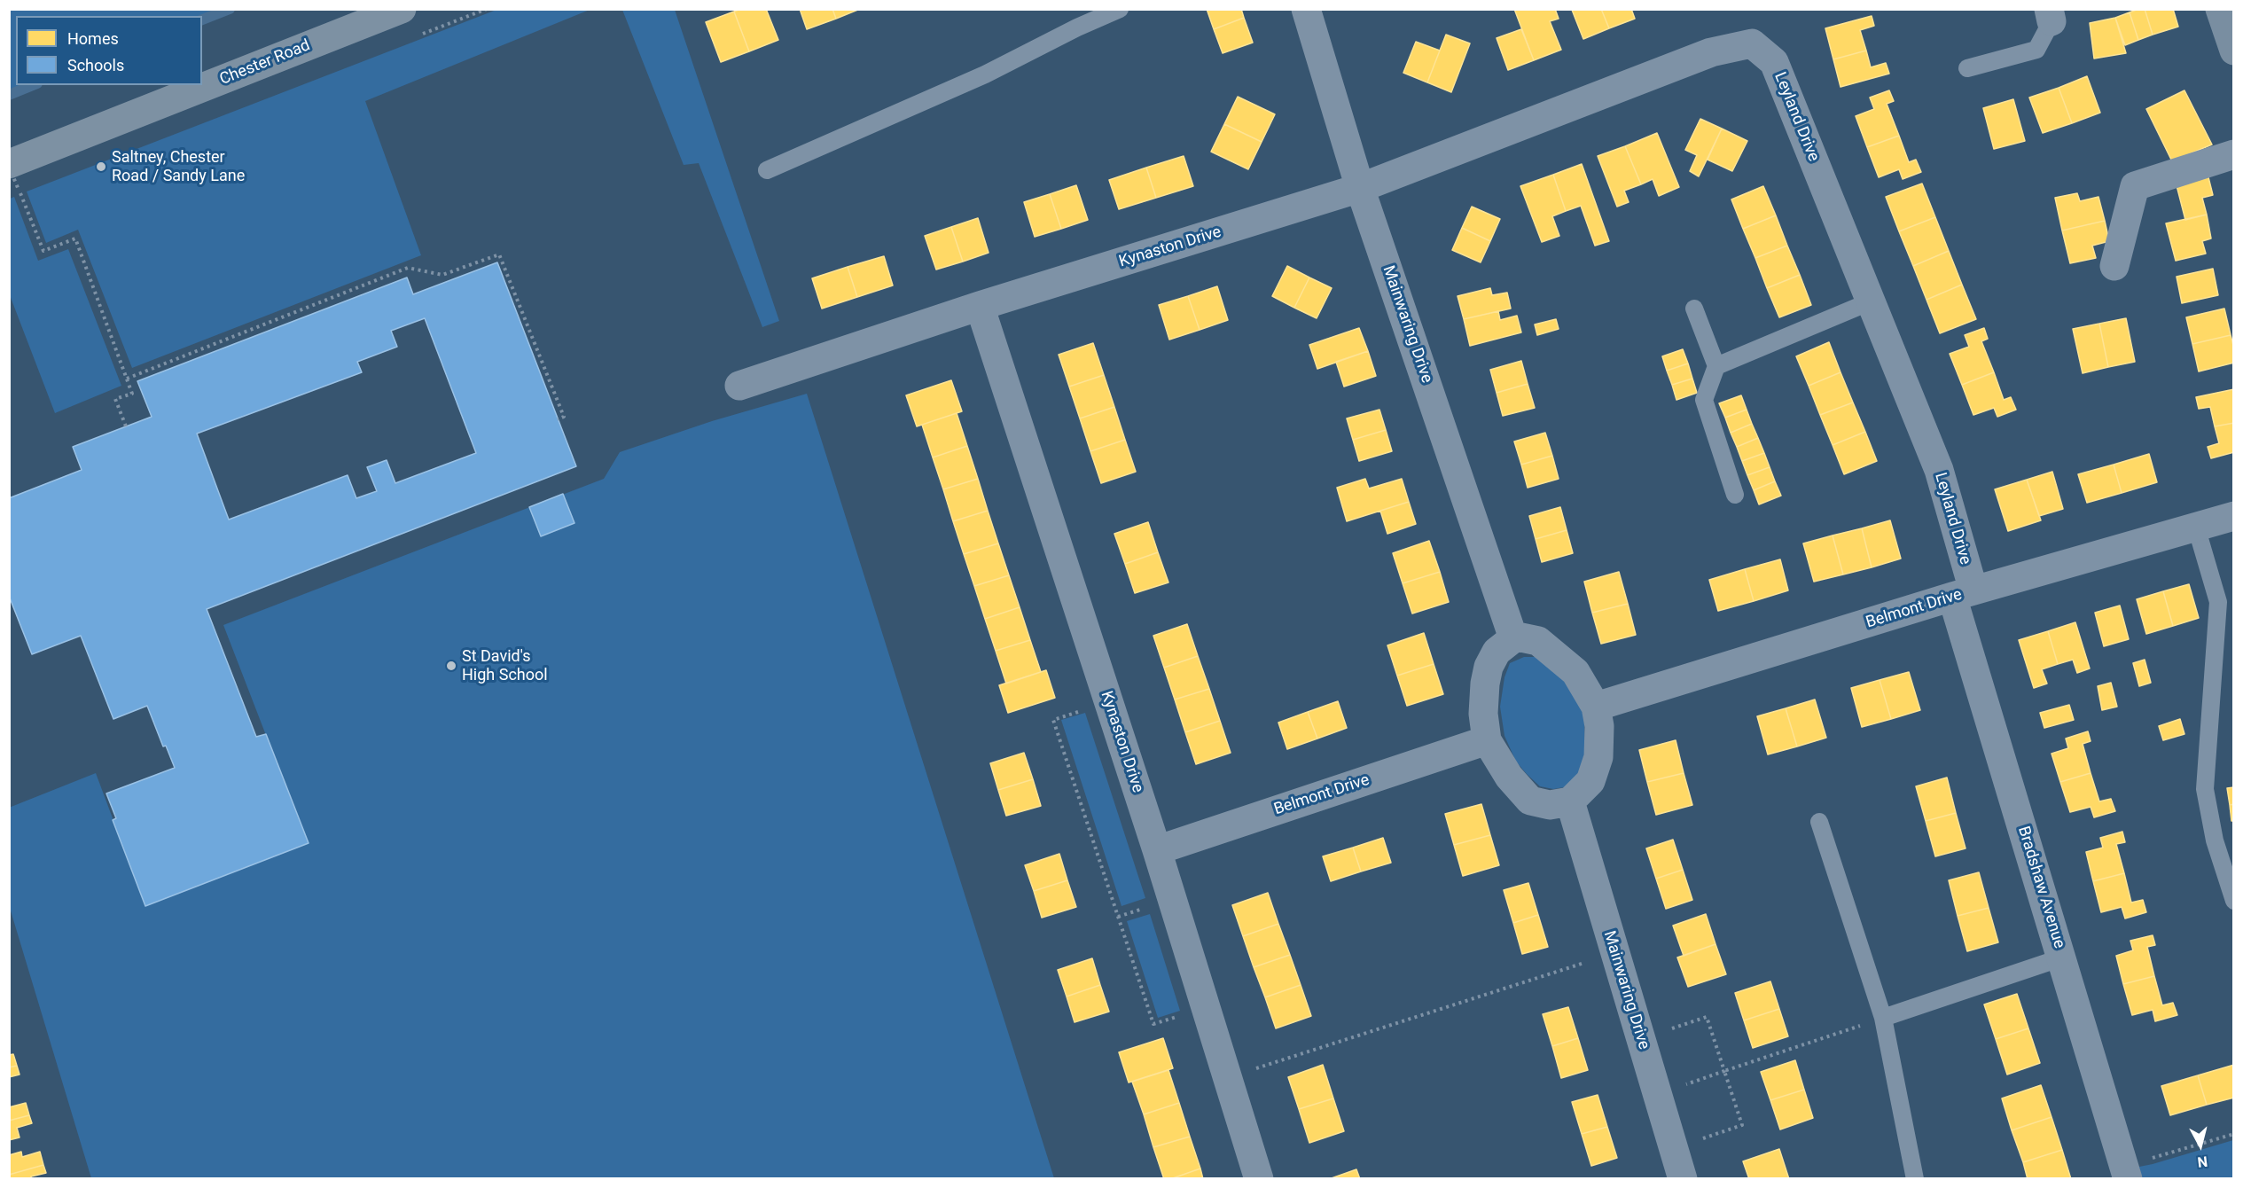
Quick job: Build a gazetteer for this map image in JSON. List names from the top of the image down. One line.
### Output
{"streets":{"main road":["Chester Road"],"street":["Leyland Drive","Kynaston Drive","Mainwaring Drive","Belmont Drive","Bradshaw Avenue"]},"crossings":[["Leyland Drive","Kynaston Drive"],["Leyland Drive","Mainwaring Drive"],["Leyland Drive","Belmont Drive"],["Leyland Drive","Bradshaw Avenue"],["Kynaston Drive","Mainwaring Drive"],["Kynaston Drive","Belmont Drive"],["Mainwaring Drive","Belmont Drive"],["Belmont Drive","Bradshaw Avenue"]],"places":["Saltney, Chester Road / Sandy Lane","St David's High School"],"legend":["Homes","Schools"],"north":"bottom"}
